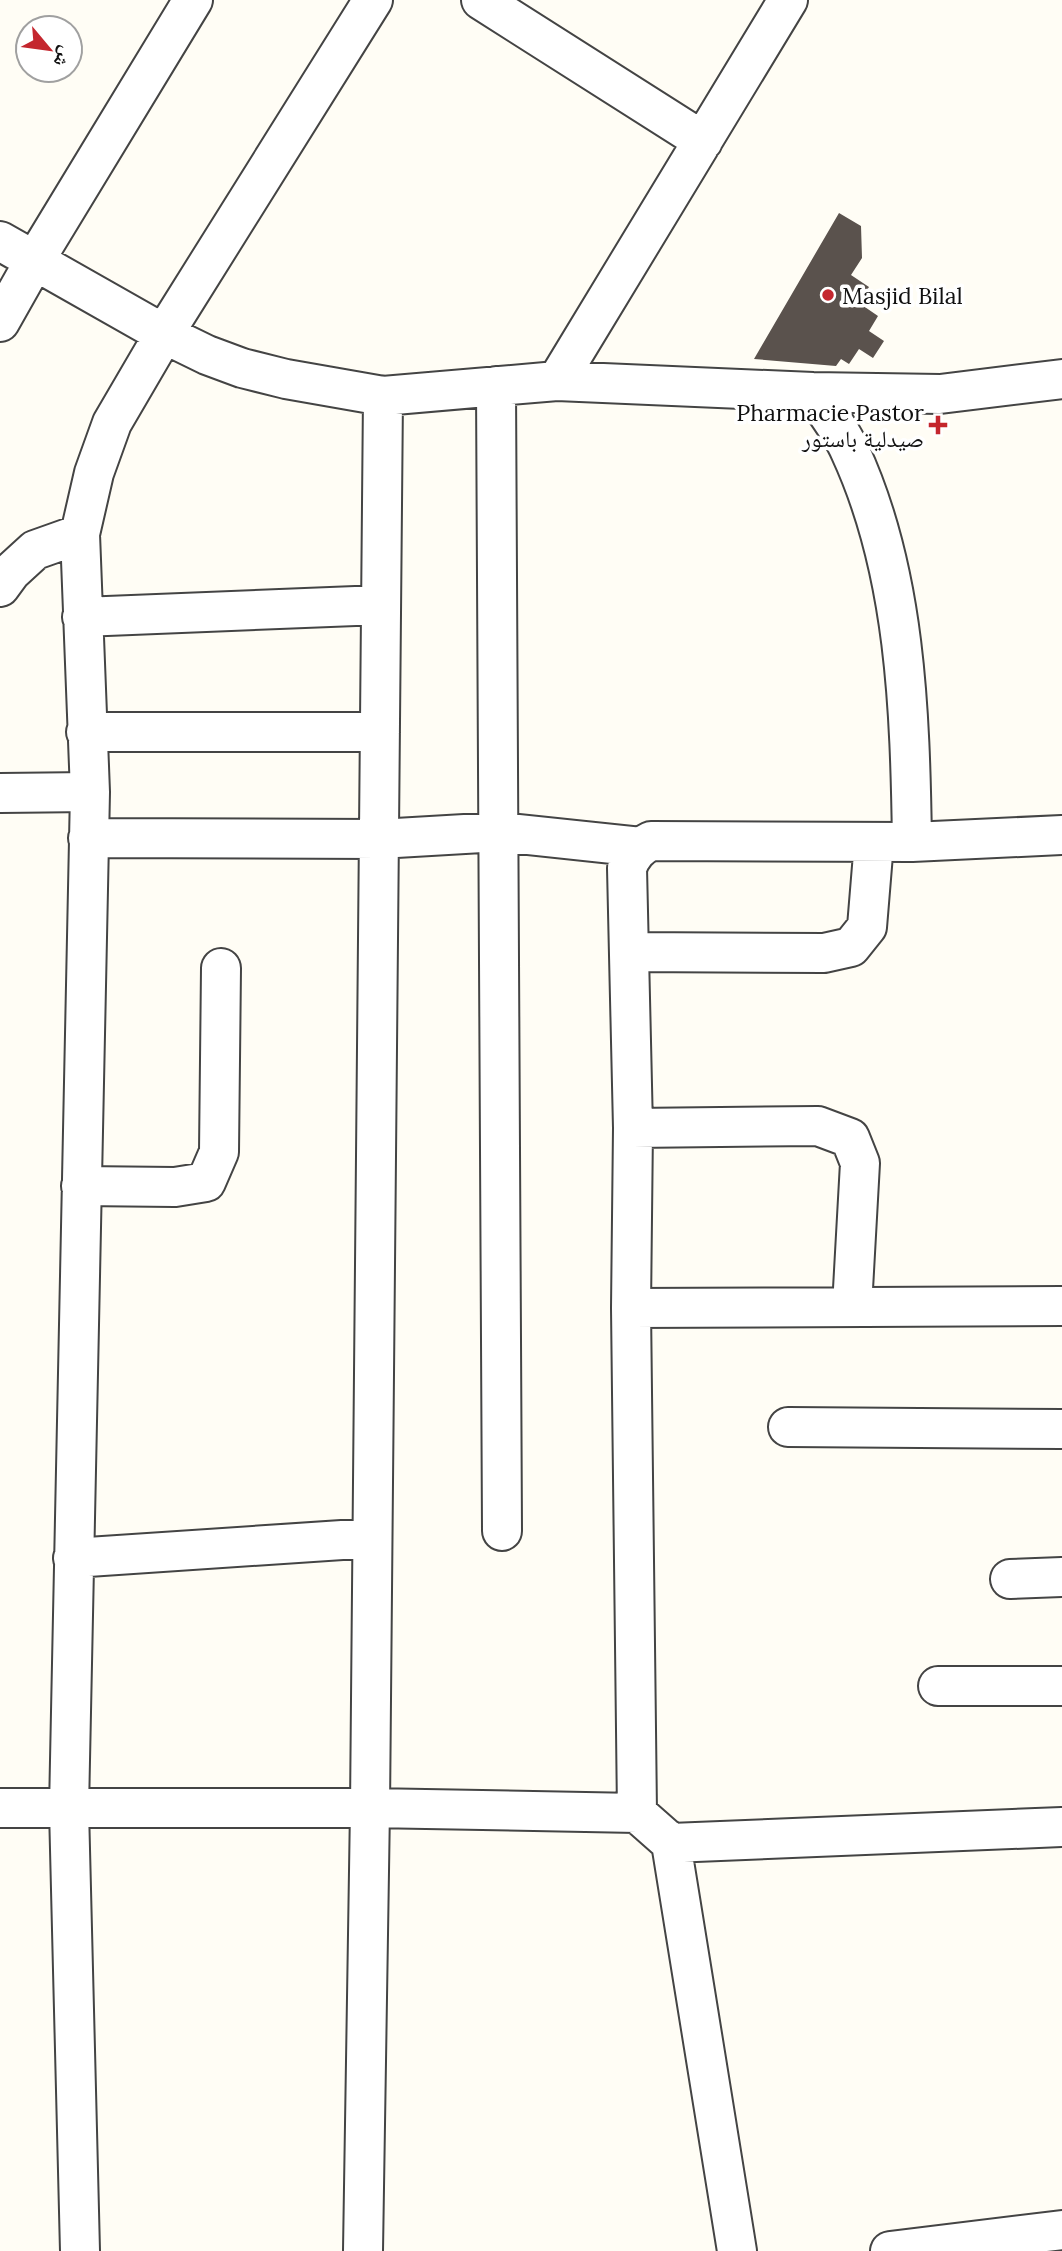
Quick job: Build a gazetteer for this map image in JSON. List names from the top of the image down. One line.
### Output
{"places":{"other":["Masjid Bilal"],"health":["Pharmacie Pastor صيدلية باستور"]},"north":"bottom right"}
